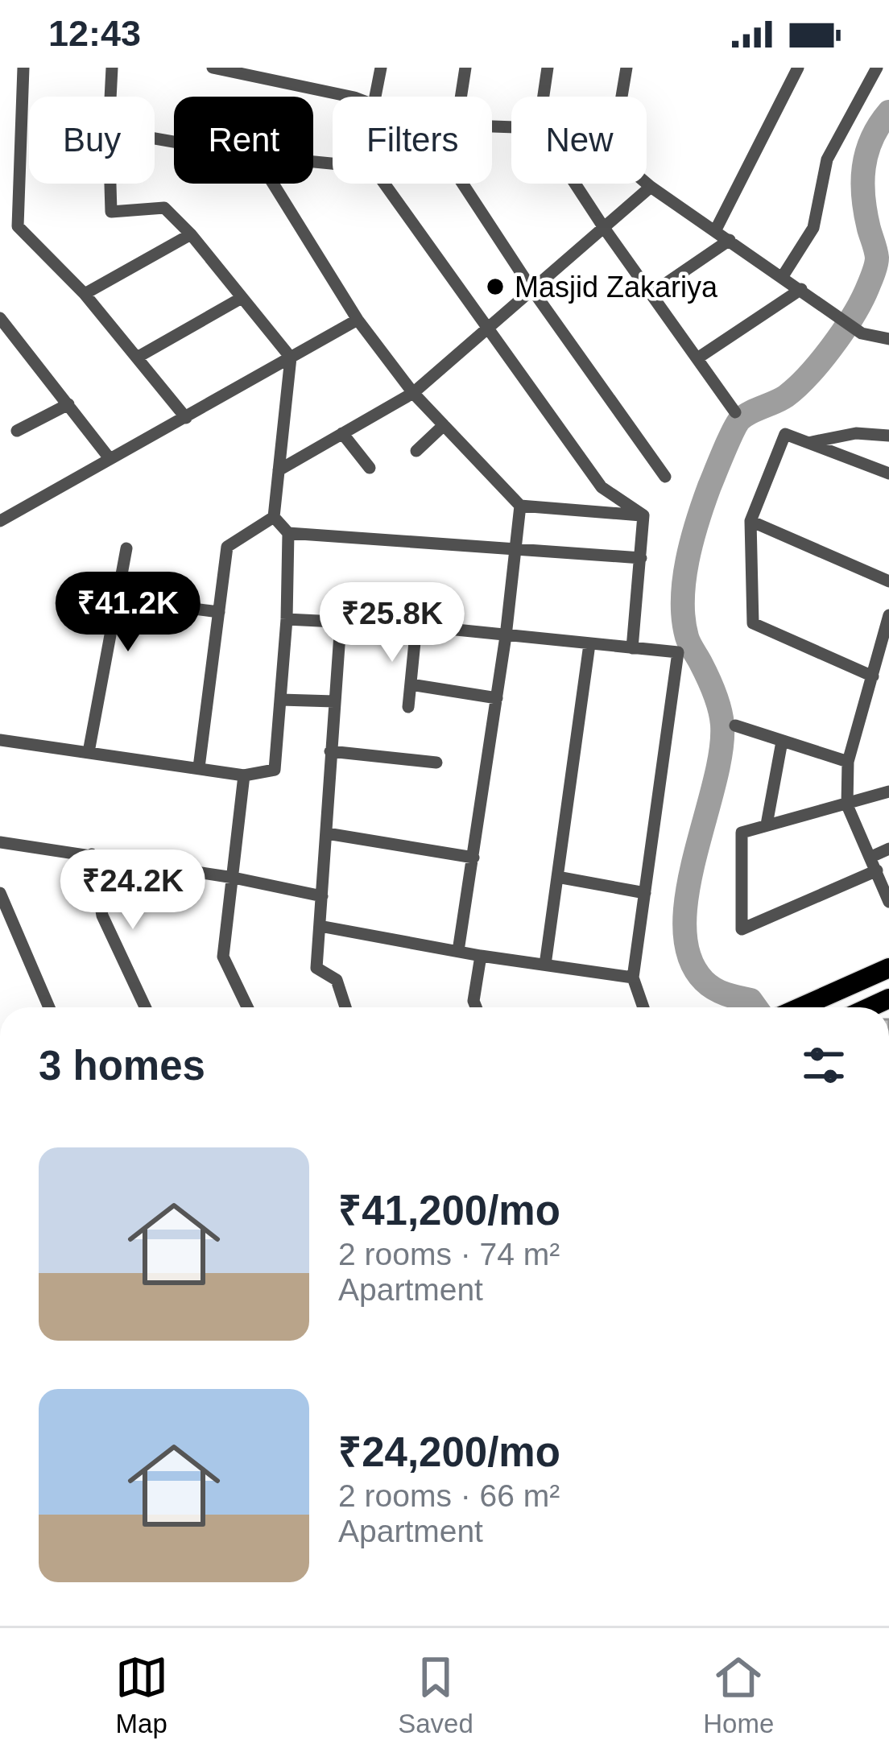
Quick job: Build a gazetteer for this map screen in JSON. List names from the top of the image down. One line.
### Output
{"places":["Masjid Zakariya"],"page":{"status":"12:43","chip":["Buy","Rent","Filters","New"],"price":["₹41.2K","₹25.8K","₹24.2K"],"heading":"3 homes","list":[{"name":"₹41,200/mo","note":"2 rooms · 74 m² · Apartment"},{"name":"₹24,200/mo","note":"2 rooms · 66 m² · Apartment"}],"tabs":["Map","Saved","Home"]}}
